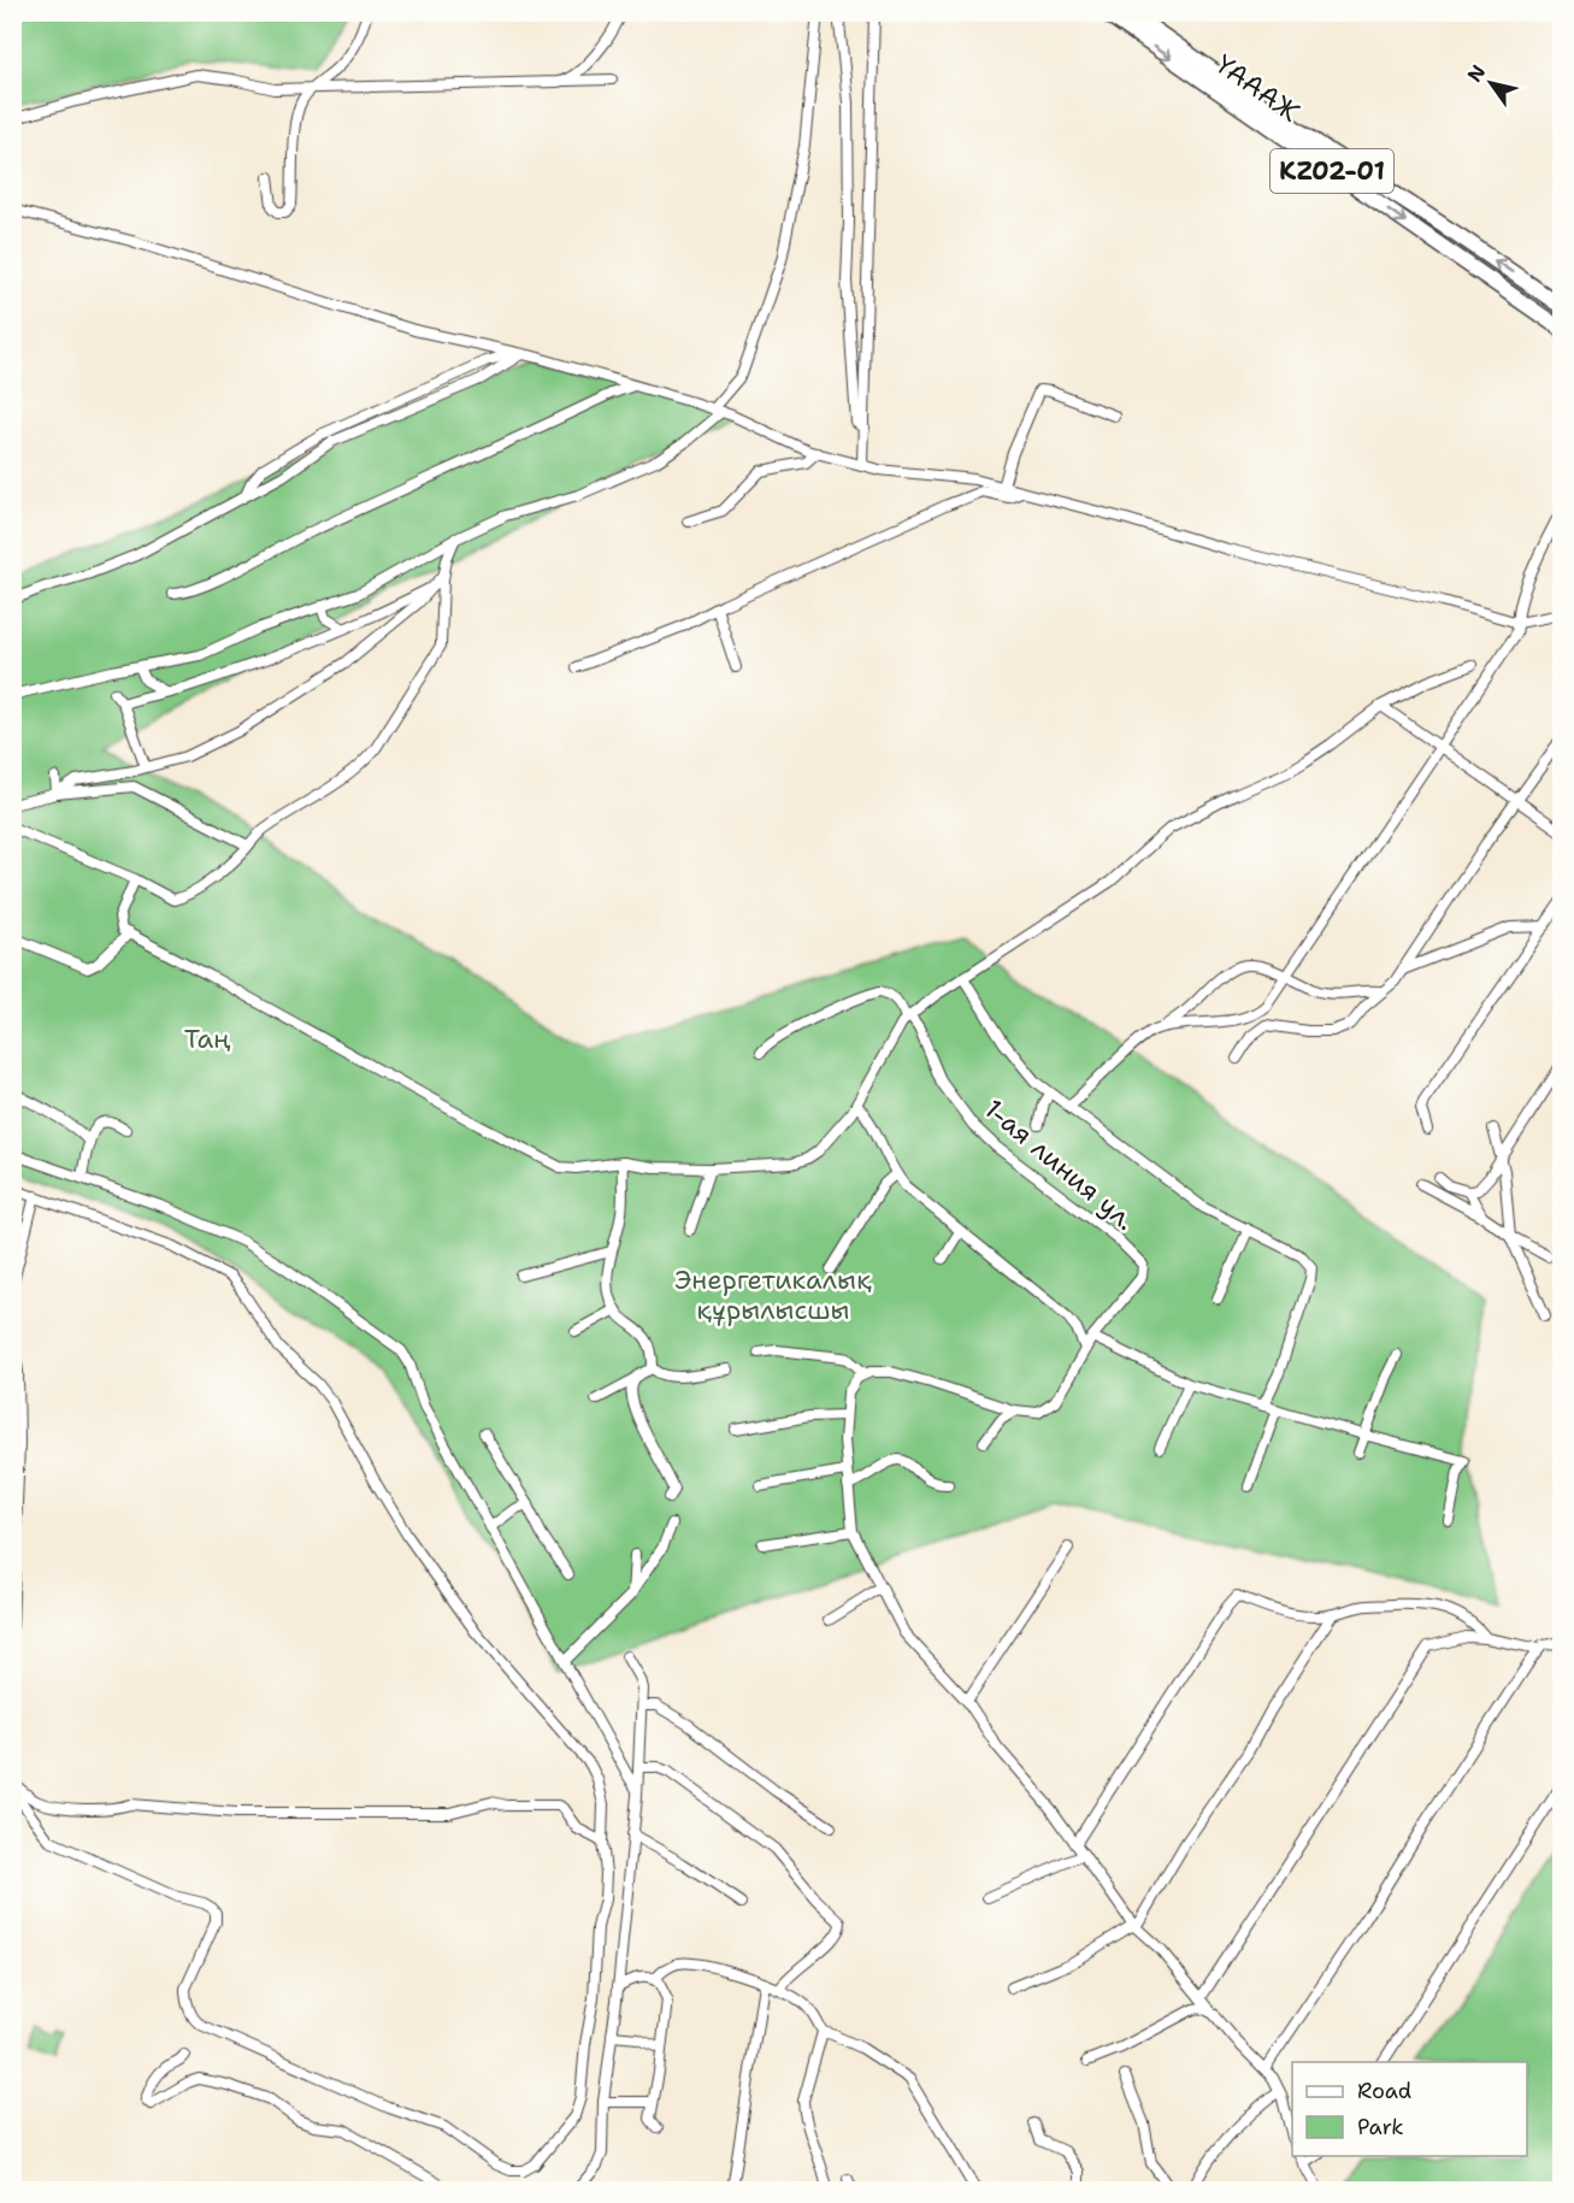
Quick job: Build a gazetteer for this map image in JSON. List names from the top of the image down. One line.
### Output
{"streets":{"highway":["ҮАААЖ","KZ02-01"],"street":["1-ая линия ул."]},"parks":["Таң","Энергетикалық құрылысшы"],"legend":["Road","Park"],"north":"top left"}
